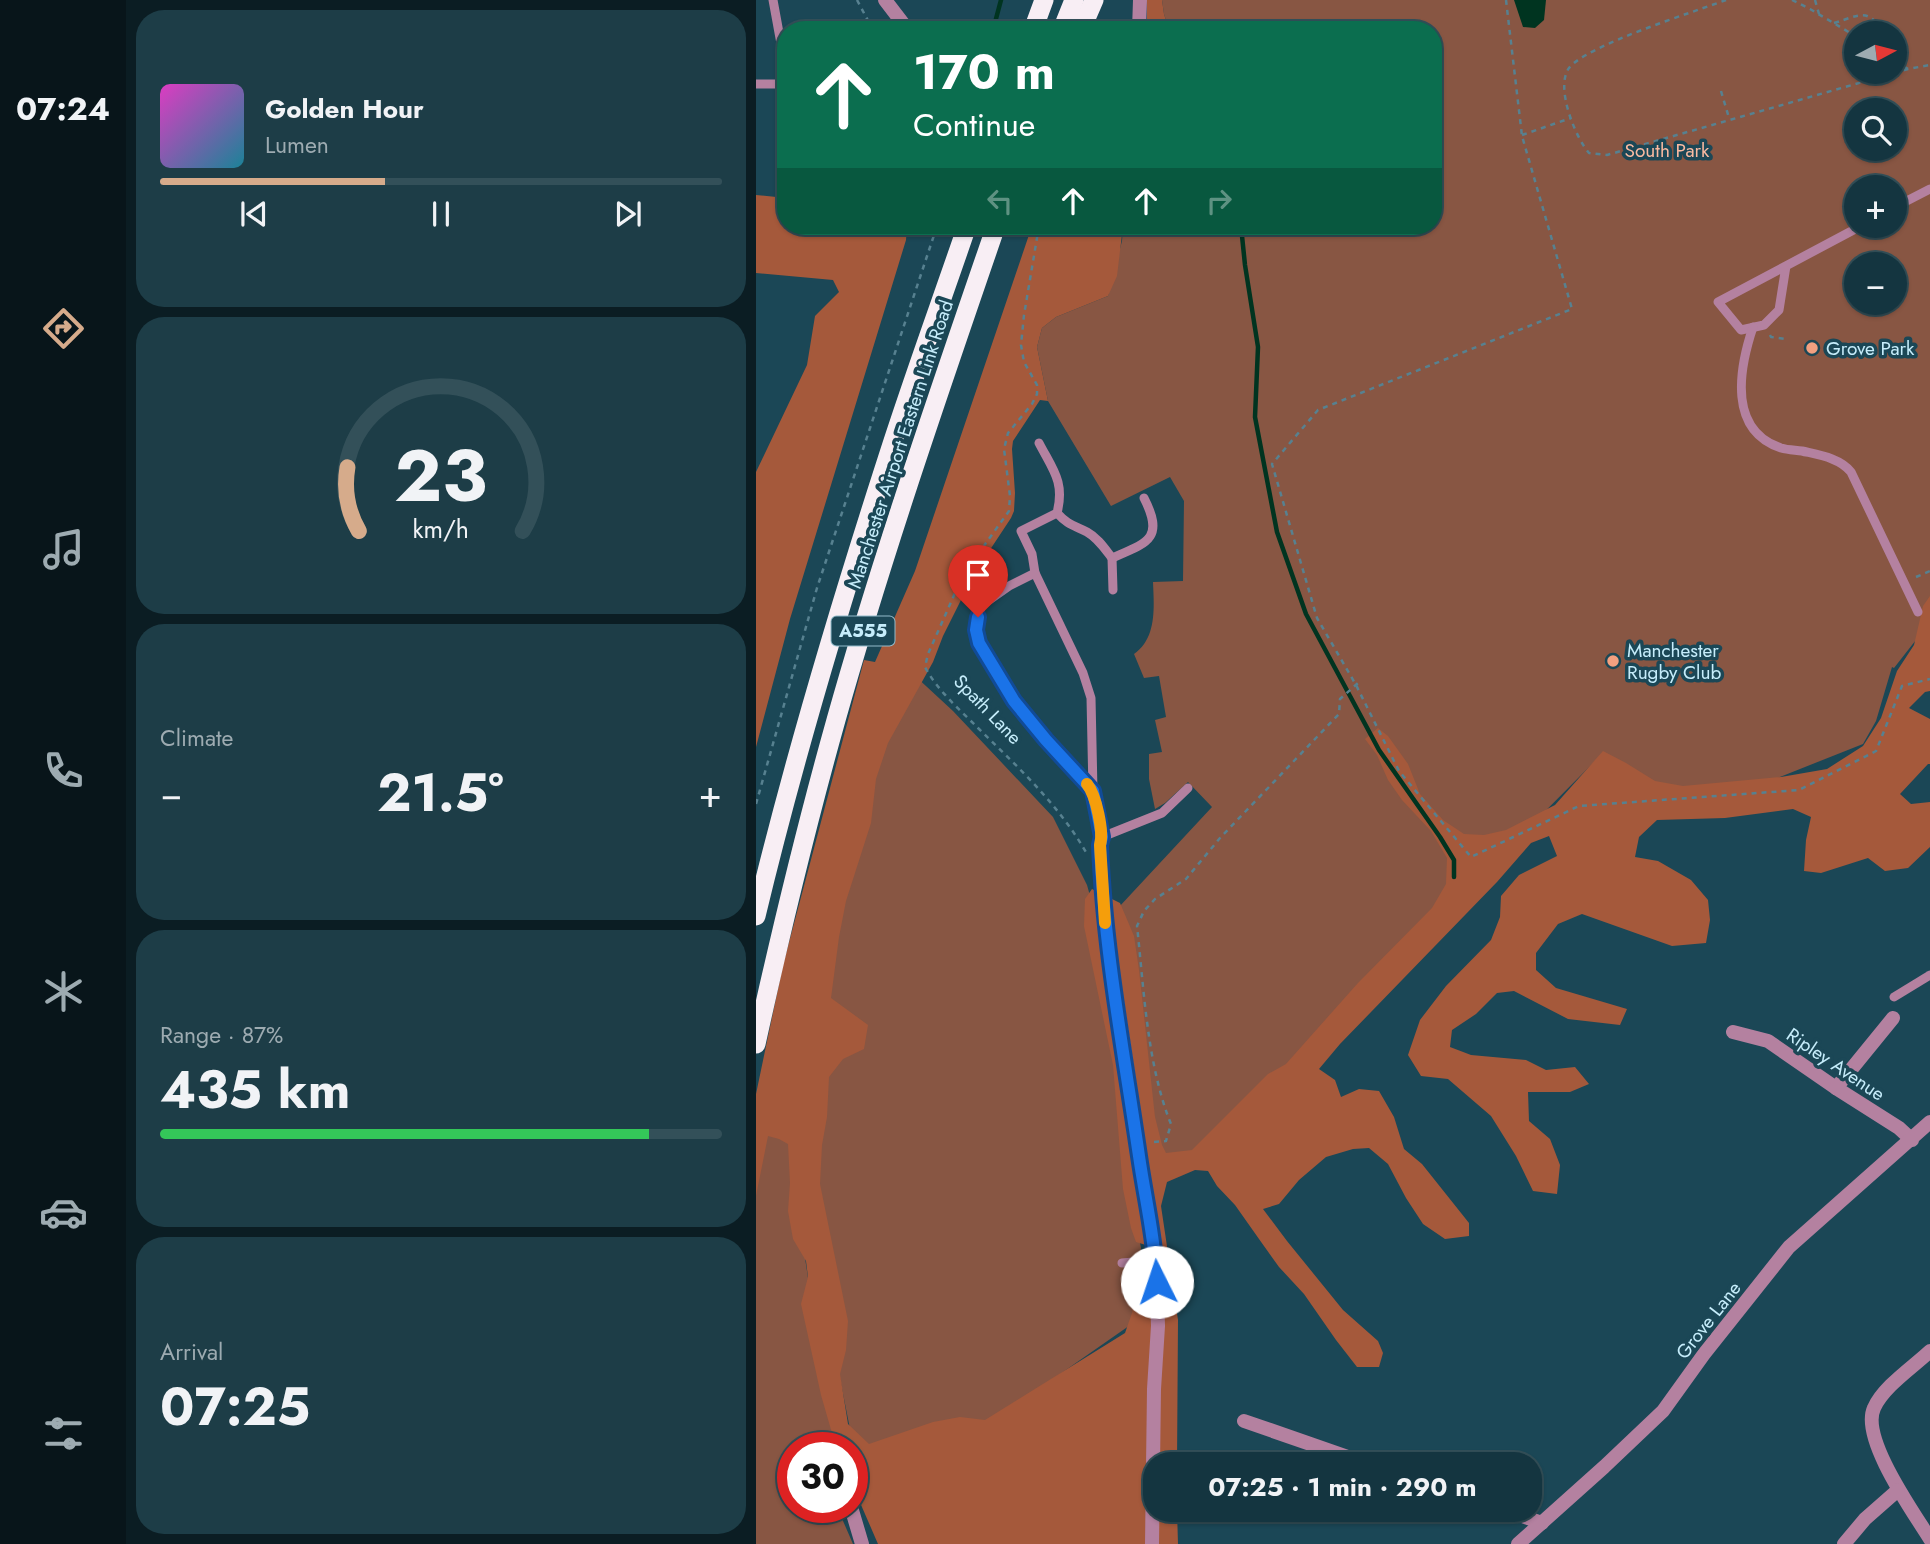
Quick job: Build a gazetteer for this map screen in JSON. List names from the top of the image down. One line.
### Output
{"streets":{"highway":["Manchester Airport Eastern Link Road","A555"],"street":["Ripley Avenue","Grove Lane"],"path":["Spath Lane"]},"crossings":[["Ripley Avenue","Grove Lane"]],"parks":["South Park"],"places":["Grove Park","Manchester Rugby Club"],"north":"right","page":{"tabs":"07:24","map_buttons":["+","−"],"turn":["170 m","Continue"],"song":["Golden Hour","Lumen"],"tile":["Climate",["Range · 87%","435 km"],["Arrival","07:25"]],"heat":["−","21.5°","+"],"limit":"30","trip":"07:25 · 1 min · 290 m","gauge":["23","km/h"]}}
